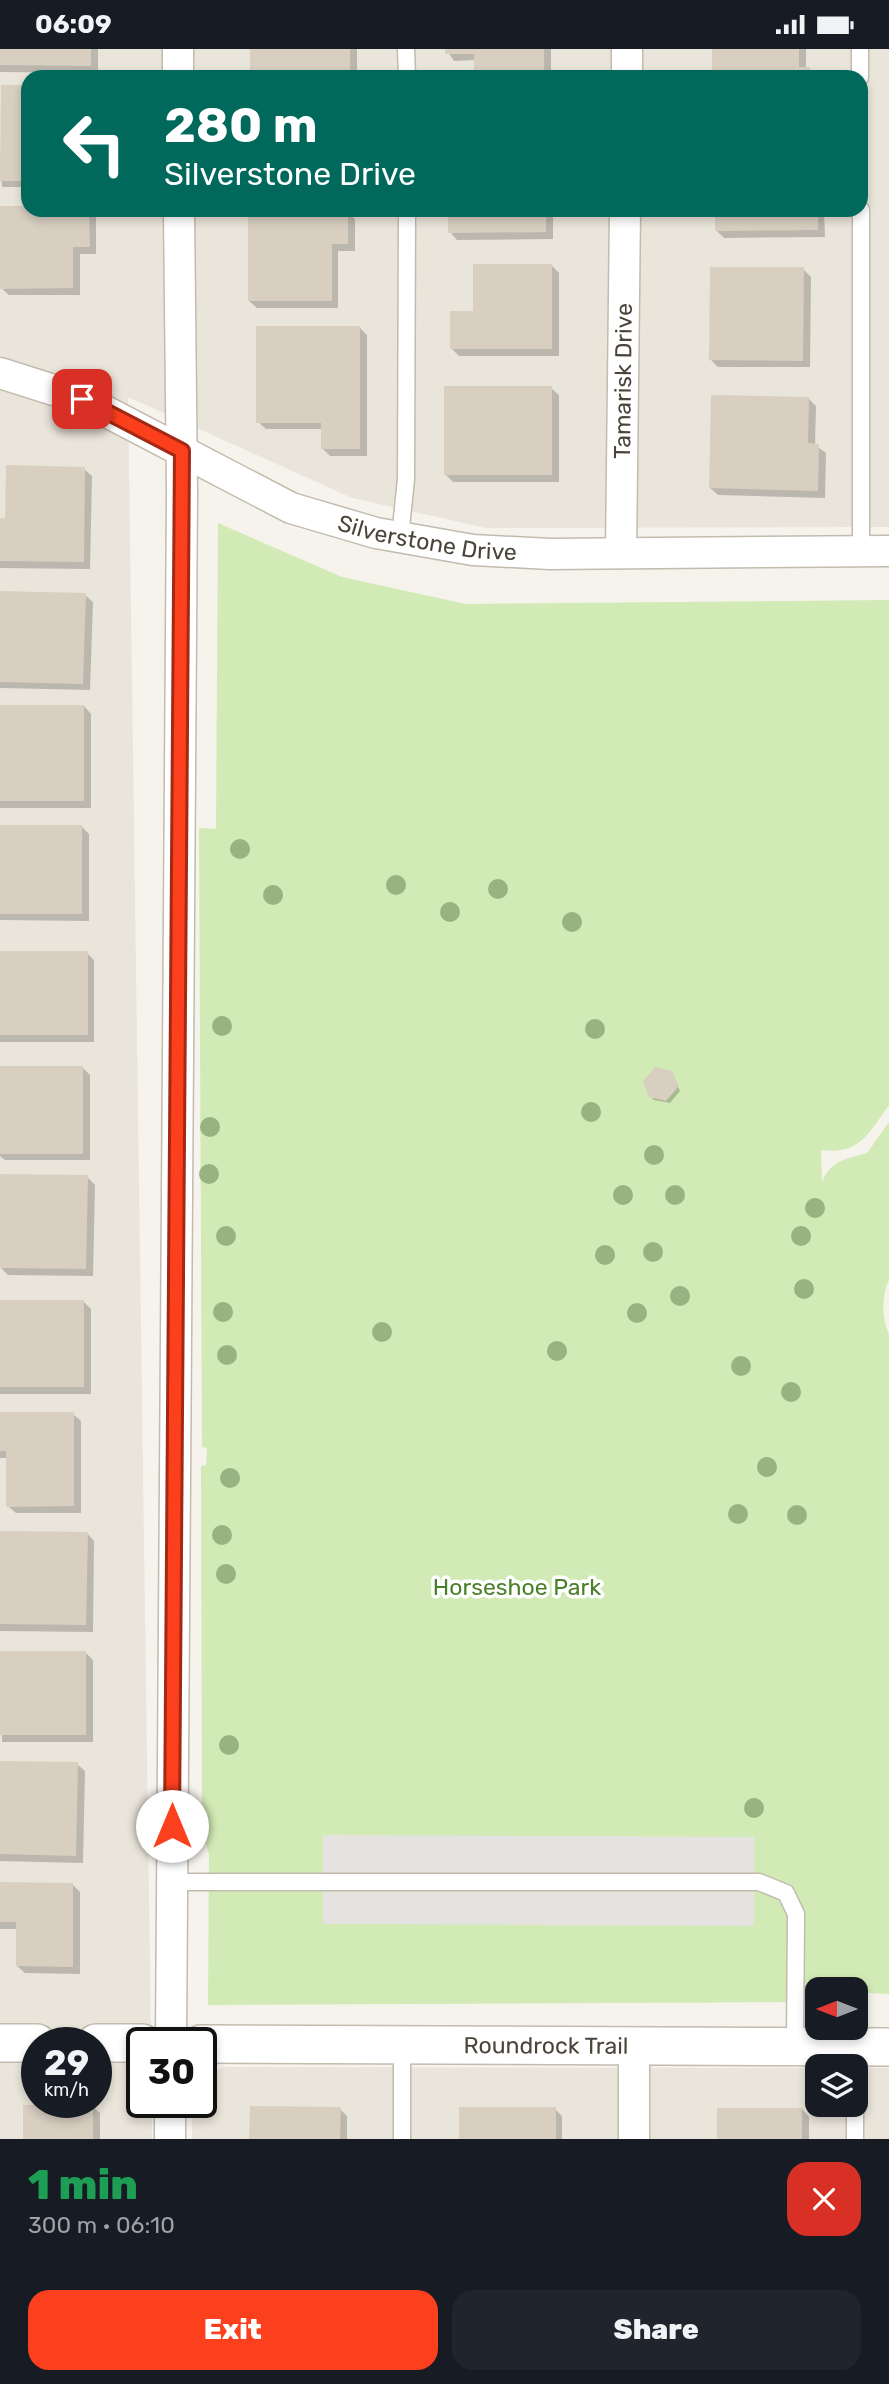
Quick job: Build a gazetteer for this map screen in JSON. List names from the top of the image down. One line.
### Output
{"streets":{"street":["Tamarisk Drive","Silverstone Drive","Roundrock Trail"]},"crossings":[["Tamarisk Drive","Silverstone Drive"]],"parks":["Horseshoe Park"],"north":"left","page":{"status":"06:09","turn":["280 m","Silverstone Drive"],"speed":"29 km/h","limit":"30","heading":["1 min","300 m · 06:10"],"buttons":["Exit","Share"]}}
